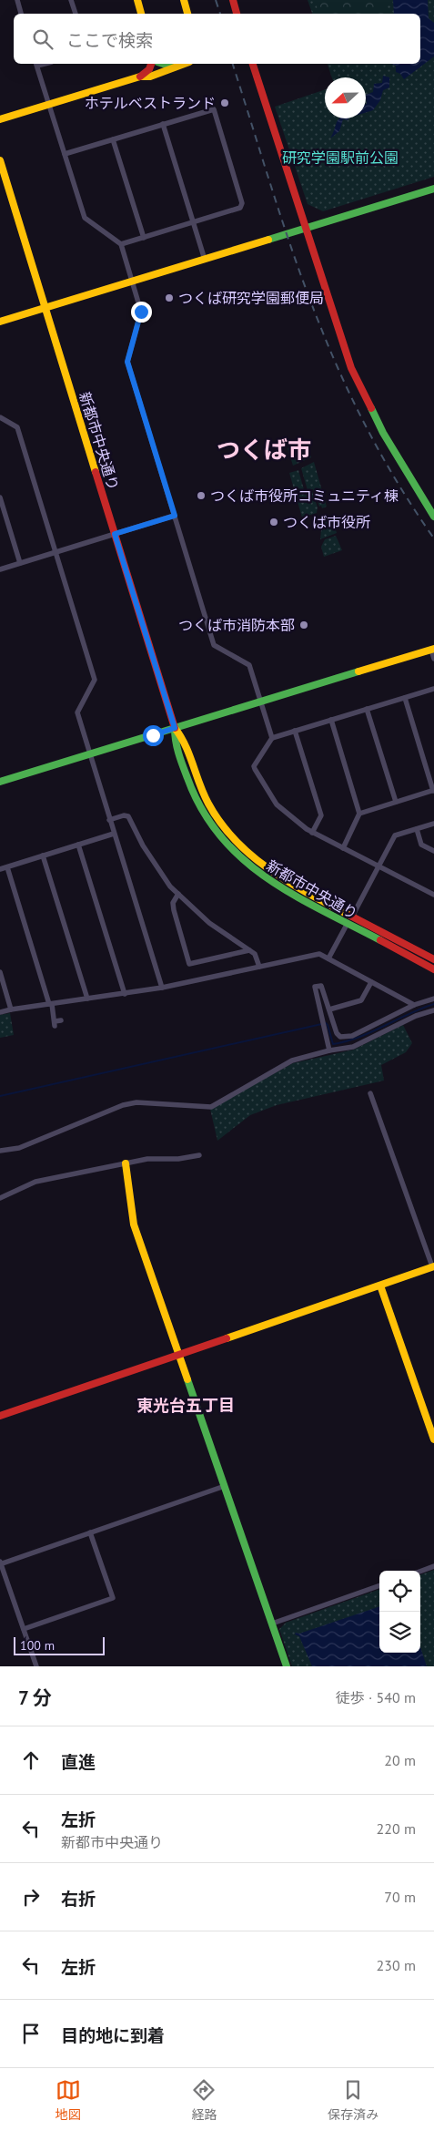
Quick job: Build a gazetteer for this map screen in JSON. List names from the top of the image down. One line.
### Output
{"streets":{"street":["新都市中央通り"]},"districts":["つくば市","東光台五丁目"],"parks":["研究学園駅前公園"],"places":["ホテルベストランド","つくば研究学園郵便局","つくば市役所コミュニティ棟","つくば市役所","つくば市消防本部"],"scale_bar":"100 m","north":"left","page":{"search":"ここで検索","scale":"100 m","heading":["7 分","徒歩 · 540 m"],"list":[["直進","20 m"],["左折","新都市中央通り","220 m"],["右折","70 m"],["左折","230 m"],"目的地に到着"],"nav":["地図","経路","保存済み"]}}
